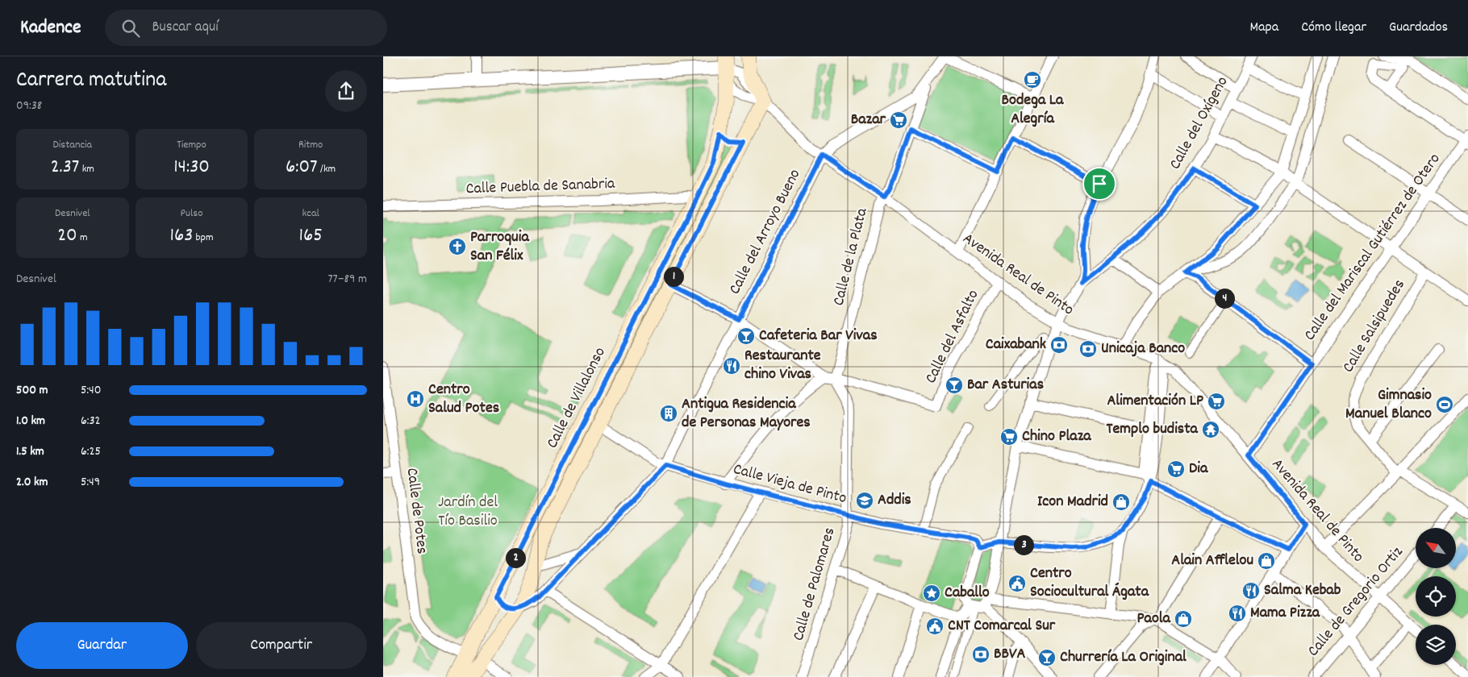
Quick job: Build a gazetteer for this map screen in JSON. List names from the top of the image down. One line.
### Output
{"streets":{"main road":["Calle de Villalonso"],"street":["Calle del Oxígeno","Calle Puebla de Sanabria","Calle del Arroyo Bueno","Calle del Mariscal Gutiérrez de Otero","Calle de la Plata","Avenida Real de Pinto","Calle Salsipuedes","Calle del Asfalto","Calle Vieja de Pinto","Calle de Potes","Calle de Palomares","Calle de Gregorio Ortiz"]},"crossings":[["Calle Puebla de Sanabria","Calle de Villalonso"],["Calle del Arroyo Bueno","Calle de la Plata"],["Calle del Arroyo Bueno","Avenida Real de Pinto"],["Calle del Arroyo Bueno","Calle de Villalonso"],["Calle del Arroyo Bueno","Calle Vieja de Pinto"],["Calle del Mariscal Gutiérrez de Otero","Avenida Real de Pinto"],["Calle de la Plata","Avenida Real de Pinto"],["Calle de la Plata","Calle del Asfalto"],["Calle de la Plata","Calle de Palomares"],["Avenida Real de Pinto","Calle del Asfalto"],["Avenida Real de Pinto","Calle de Villalonso"],["Avenida Real de Pinto","Calle de Gregorio Ortiz"],["Calle del Asfalto","Calle de Palomares"],["Calle de Villalonso","Calle Vieja de Pinto"],["Calle de Villalonso","Calle de Potes"],["Calle Vieja de Pinto","Calle de Palomares"]],"parks":["Jardín del Tío Basilio"],"places":{"cafe":["Bodega La Alegría"],"supermarket":["Bazar","Alimentación LP","Chino Plaza","Dia"],"church":["Parroquia San Félix"],"bar":["Cafeteria Bar Vivas","Bar Asturias","Churrería La Original"],"bank":["Caixabank","Unicaja Banco","BBVA"],"restaurant":["Restaurante chino Vivas","Salma Kebab","Mama Pizza"],"hospital":["Centro Salud Potes"],"sports":["Gimnasio Manuel Blanco"],"building":["Antigua Residencia de Personas Mayores"],"temple":["Templo budista"],"school or university":["Addis"],"shop":["Icon Madrid","Alain Afflelou","Paola"],"public building":["Centro Sociocultural Ágata","CNT Comarcal Sur"],"place":["Caballo"]},"north":"top left","page":{"header":"Kadence","search":"Buscar aquí","nav":["Mapa","Cómo llegar","Guardados"],"heading":["Carrera matutina","09:38"],"stats":[["Distancia","2.37 km"],["Tiempo","14:30"],["Ritmo","6:07 /km"],["Desnivel","20 m"],["Pulso","163 bpm"],["kcal","165"]],"chart":["Desnivel","77–89 m"],"pins":["1","4","3","2"],"list":[{"name":"500 m","note":"5:40"},{"name":"1.0 km","note":"6:32"},{"name":"1.5 km","note":"6:25"},{"name":"2.0 km","note":"5:49"}],"buttons":["Guardar","Compartir"]}}
